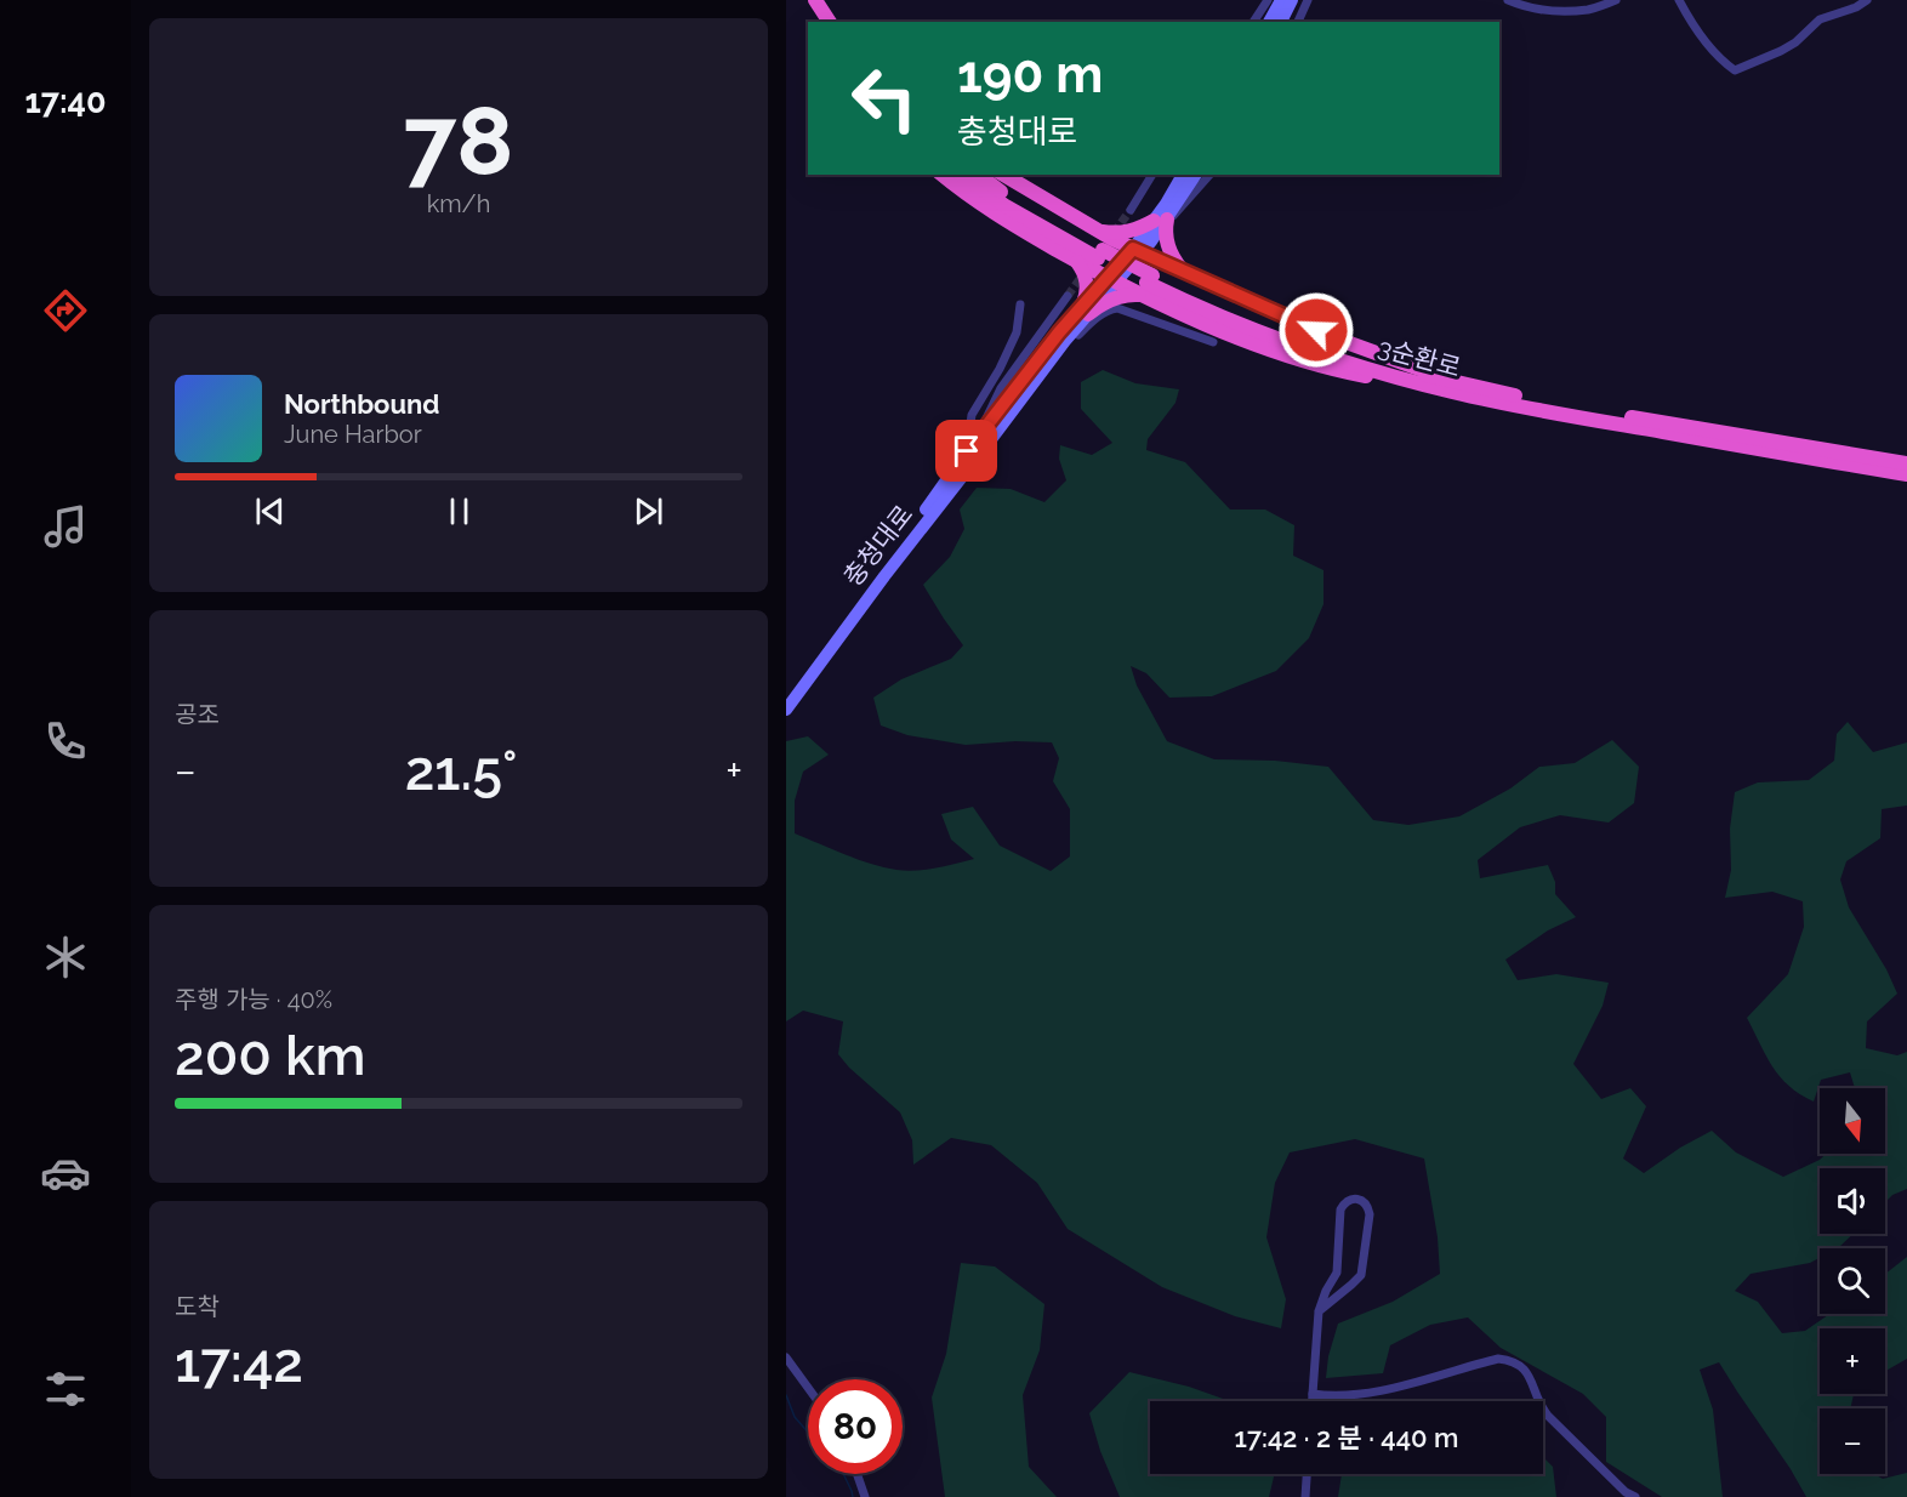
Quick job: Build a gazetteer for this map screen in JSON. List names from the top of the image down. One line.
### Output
{"streets":{"highway":["3순환로"],"main road":["충청대로"]},"crossings":[["3순환로","충청대로"]],"north":"bottom","page":{"tabs":"17:40","tile":[["78","km/h"],"공조",["주행 가능 · 40%","200 km"],["도착","17:42"]],"turn":["190 m","충청대로"],"song":["Northbound","June Harbor"],"heat":["−","21.5°","+"],"map_buttons":["+","−"],"limit":"80","trip":"17:42 · 2 분 · 440 m"}}
